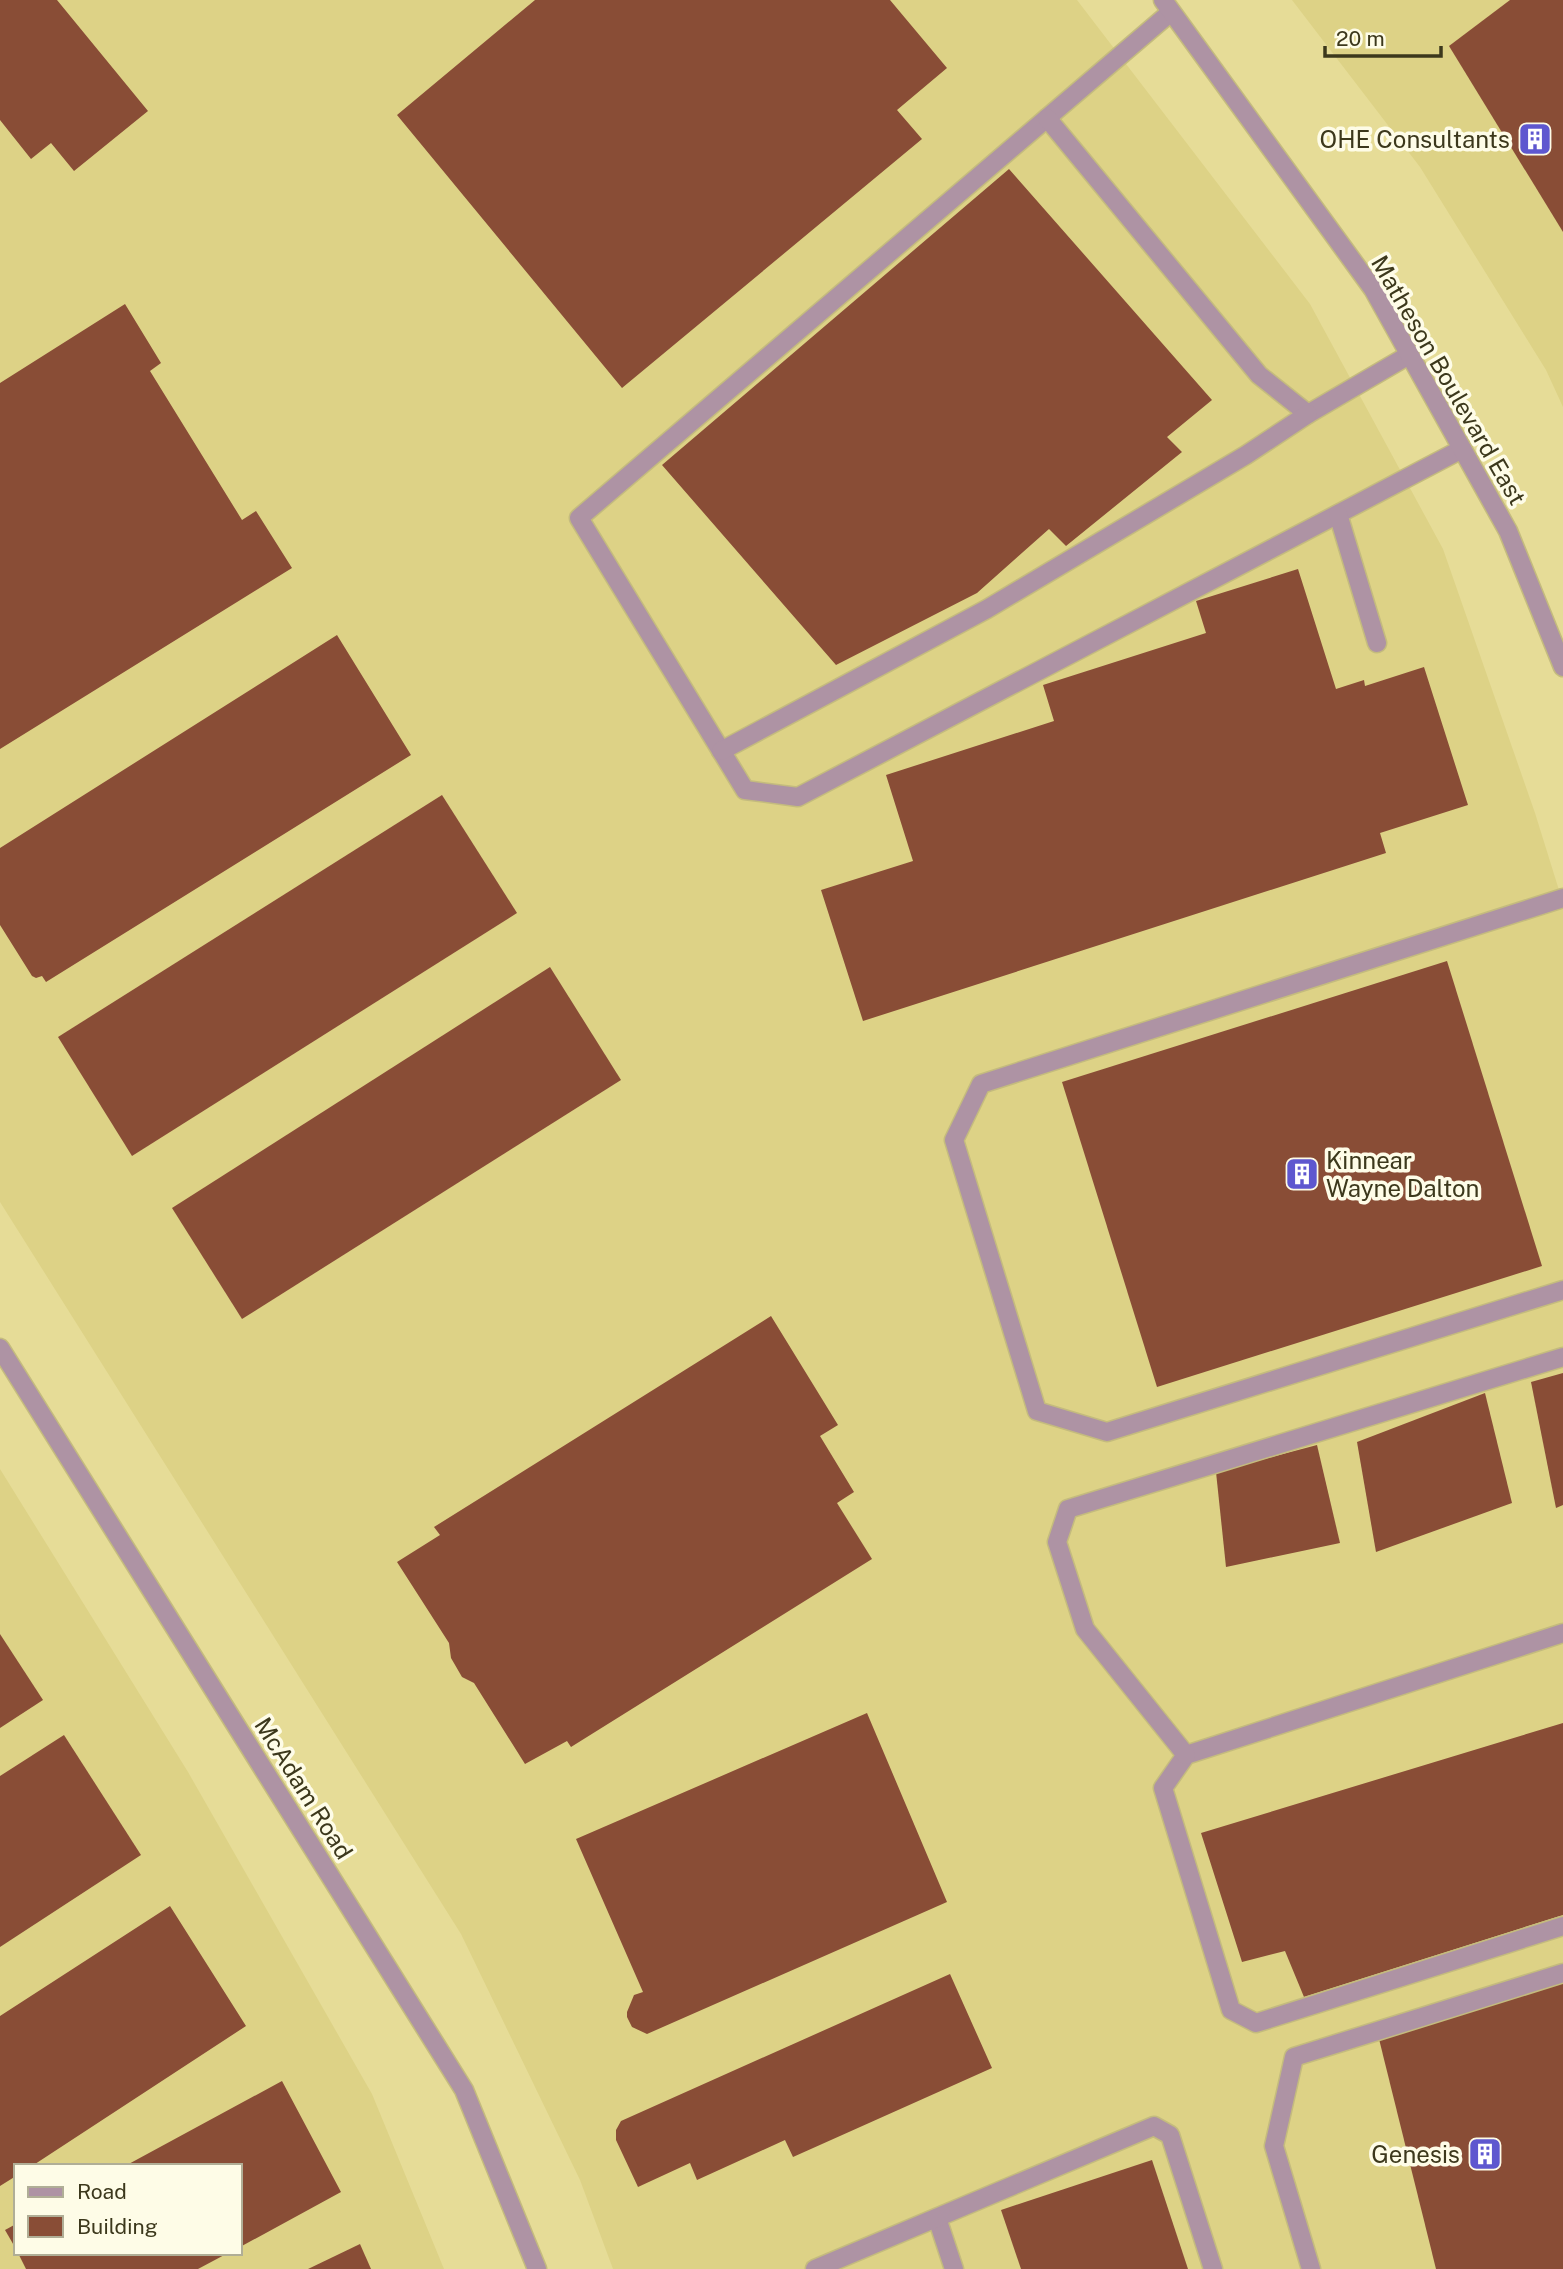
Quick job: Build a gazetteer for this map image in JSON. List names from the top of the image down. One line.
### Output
{"streets":{"street":["Matheson Boulevard East","McAdam Road"]},"places":{"building":["OHE Consultants","Kinnear Wayne Dalton","Genesis"]},"legend":["Road","Building"],"scale_bar":"20 m"}
